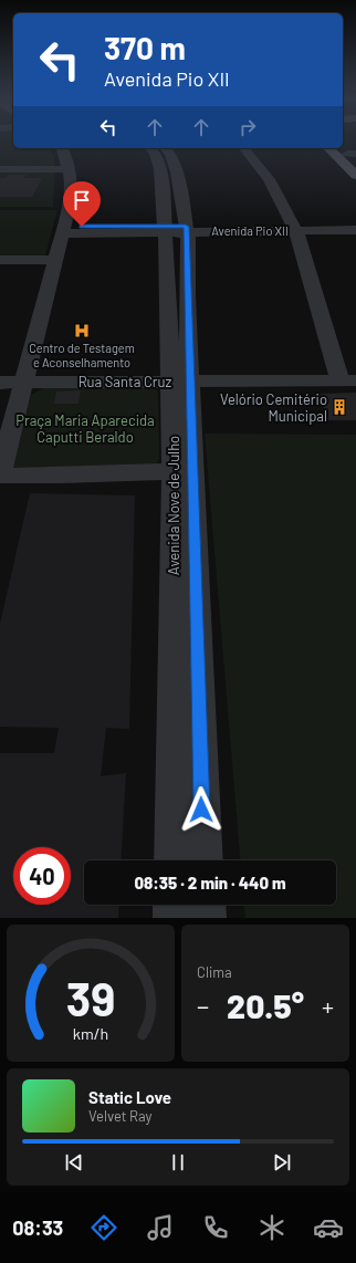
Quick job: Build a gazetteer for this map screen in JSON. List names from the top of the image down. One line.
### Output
{"streets":{"street":["Avenida Pio XII","Rua Santa Cruz","Avenida Nove de Julho"]},"crossings":[["Avenida Pio XII","Avenida Nove de Julho"],["Rua Santa Cruz","Avenida Nove de Julho"]],"parks":["Praça Maria Aparecida Caputti Beraldo"],"places":{"hospital":["Centro de Testagem e Aconselhamento"],"building":["Velório Cemitério Municipal"]},"page":{"turn":["370 m","Avenida Pio XII"],"limit":"40","trip":"08:35 · 2 min · 440 m","tile":"Clima","heat":["−","20.5°","+"],"song":["Static Love","Velvet Ray"],"tabs":"08:33","gauge":["39","km/h"]}}
